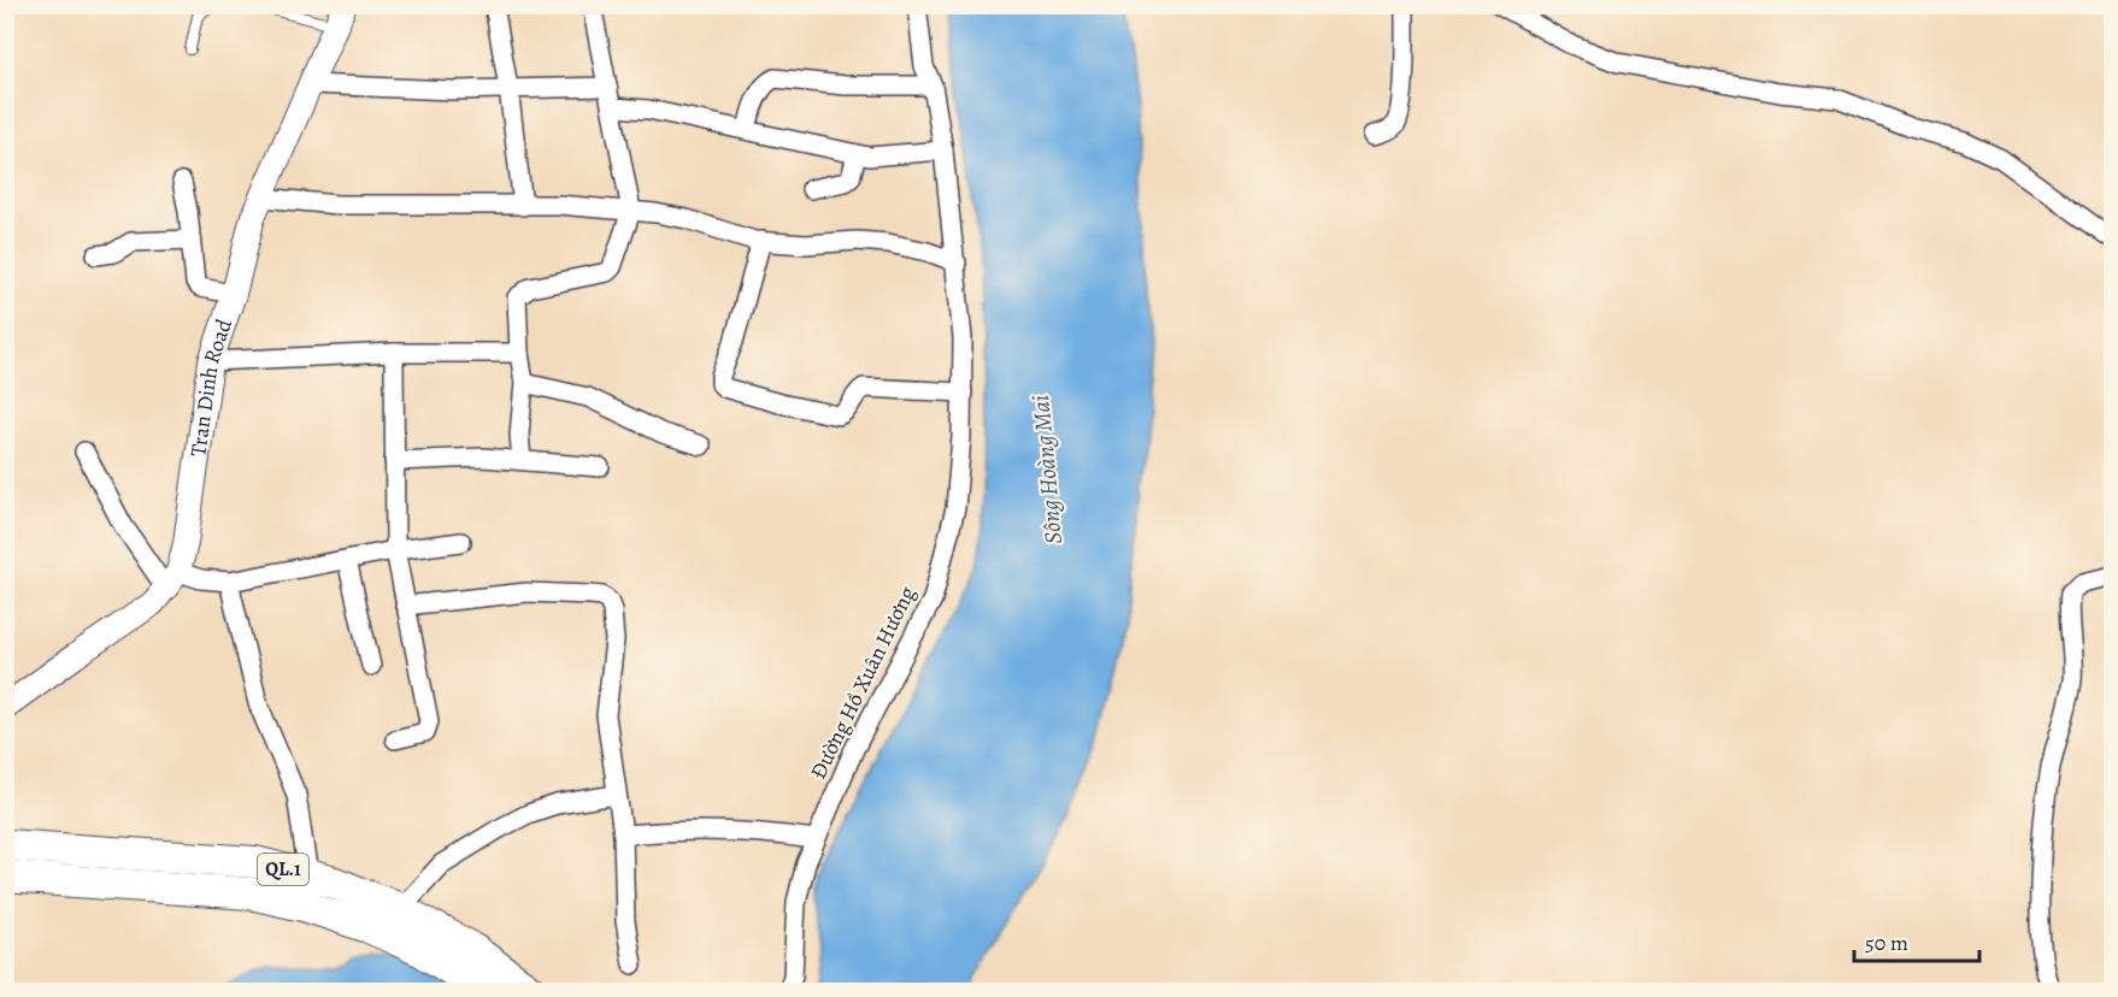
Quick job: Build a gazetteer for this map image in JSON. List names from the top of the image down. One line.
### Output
{"streets":{"highway":["QL.1"],"main road":["Tran Dinh Road"],"street":["Đường Hồ Xuân Hương"]},"water":["Sông Hoàng Mai"],"scale_bar":"50 m"}
